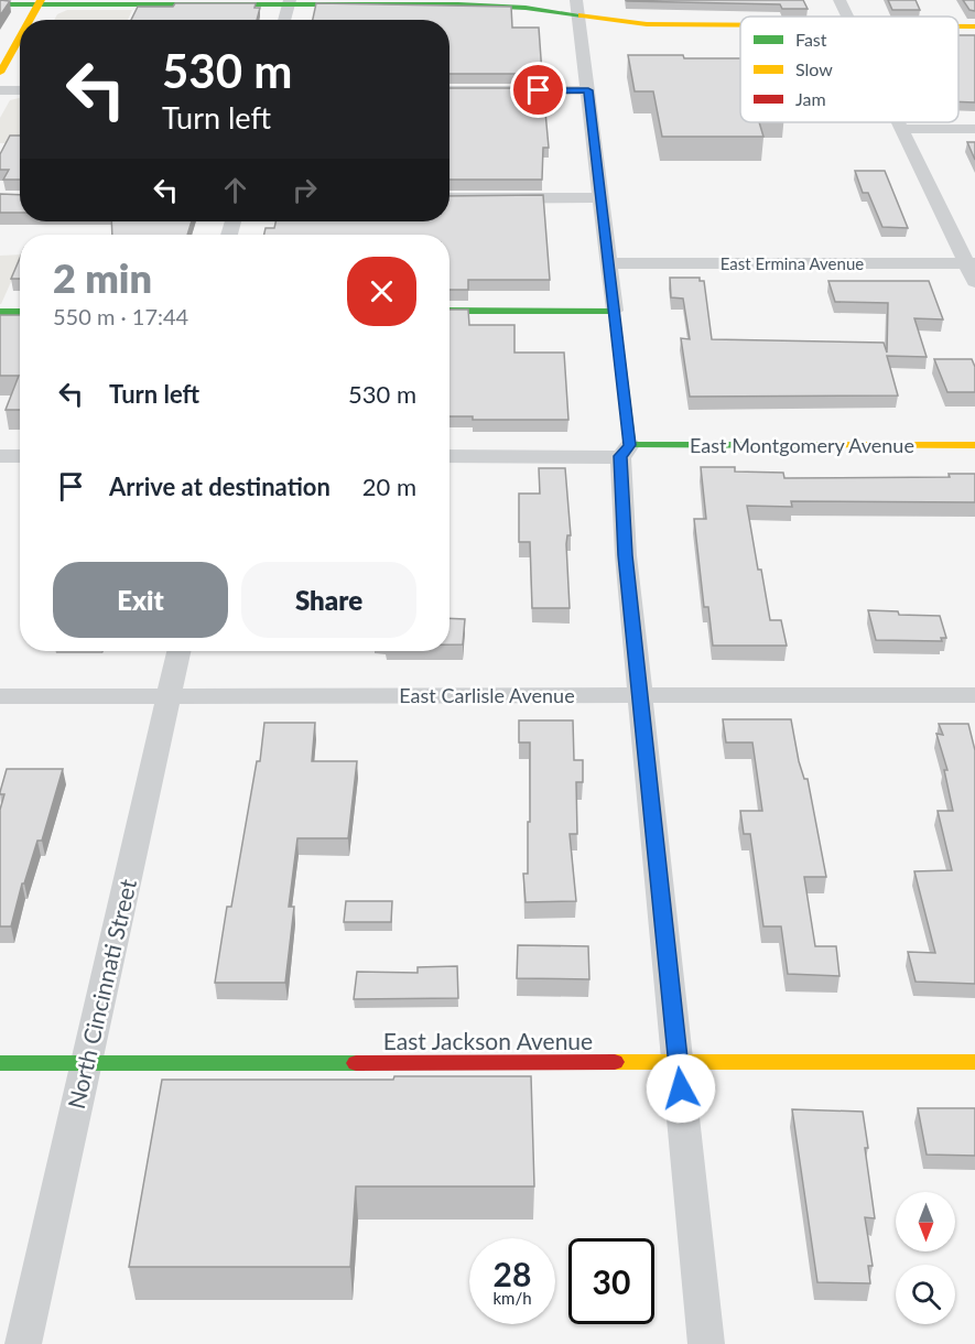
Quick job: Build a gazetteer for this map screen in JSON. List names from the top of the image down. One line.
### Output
{"streets":{"main road":["East Montgomery Avenue","East Jackson Avenue"],"street":["East Ermina Avenue","East Carlisle Avenue","North Cincinnati Street"]},"crossings":[["East Carlisle Avenue","North Cincinnati Street"],["North Cincinnati Street","East Jackson Avenue"]],"legend":["Fast","Slow","Jam"],"north":"bottom","page":{"turn":["530 m","Turn left"],"heading":["2 min","550 m · 17:44"],"list":[{"name":"Turn left","value":"530 m"},{"name":"Arrive at destination","value":"20 m"}],"buttons":["Exit","Share"],"speed":"28 km/h","limit":"30"}}
